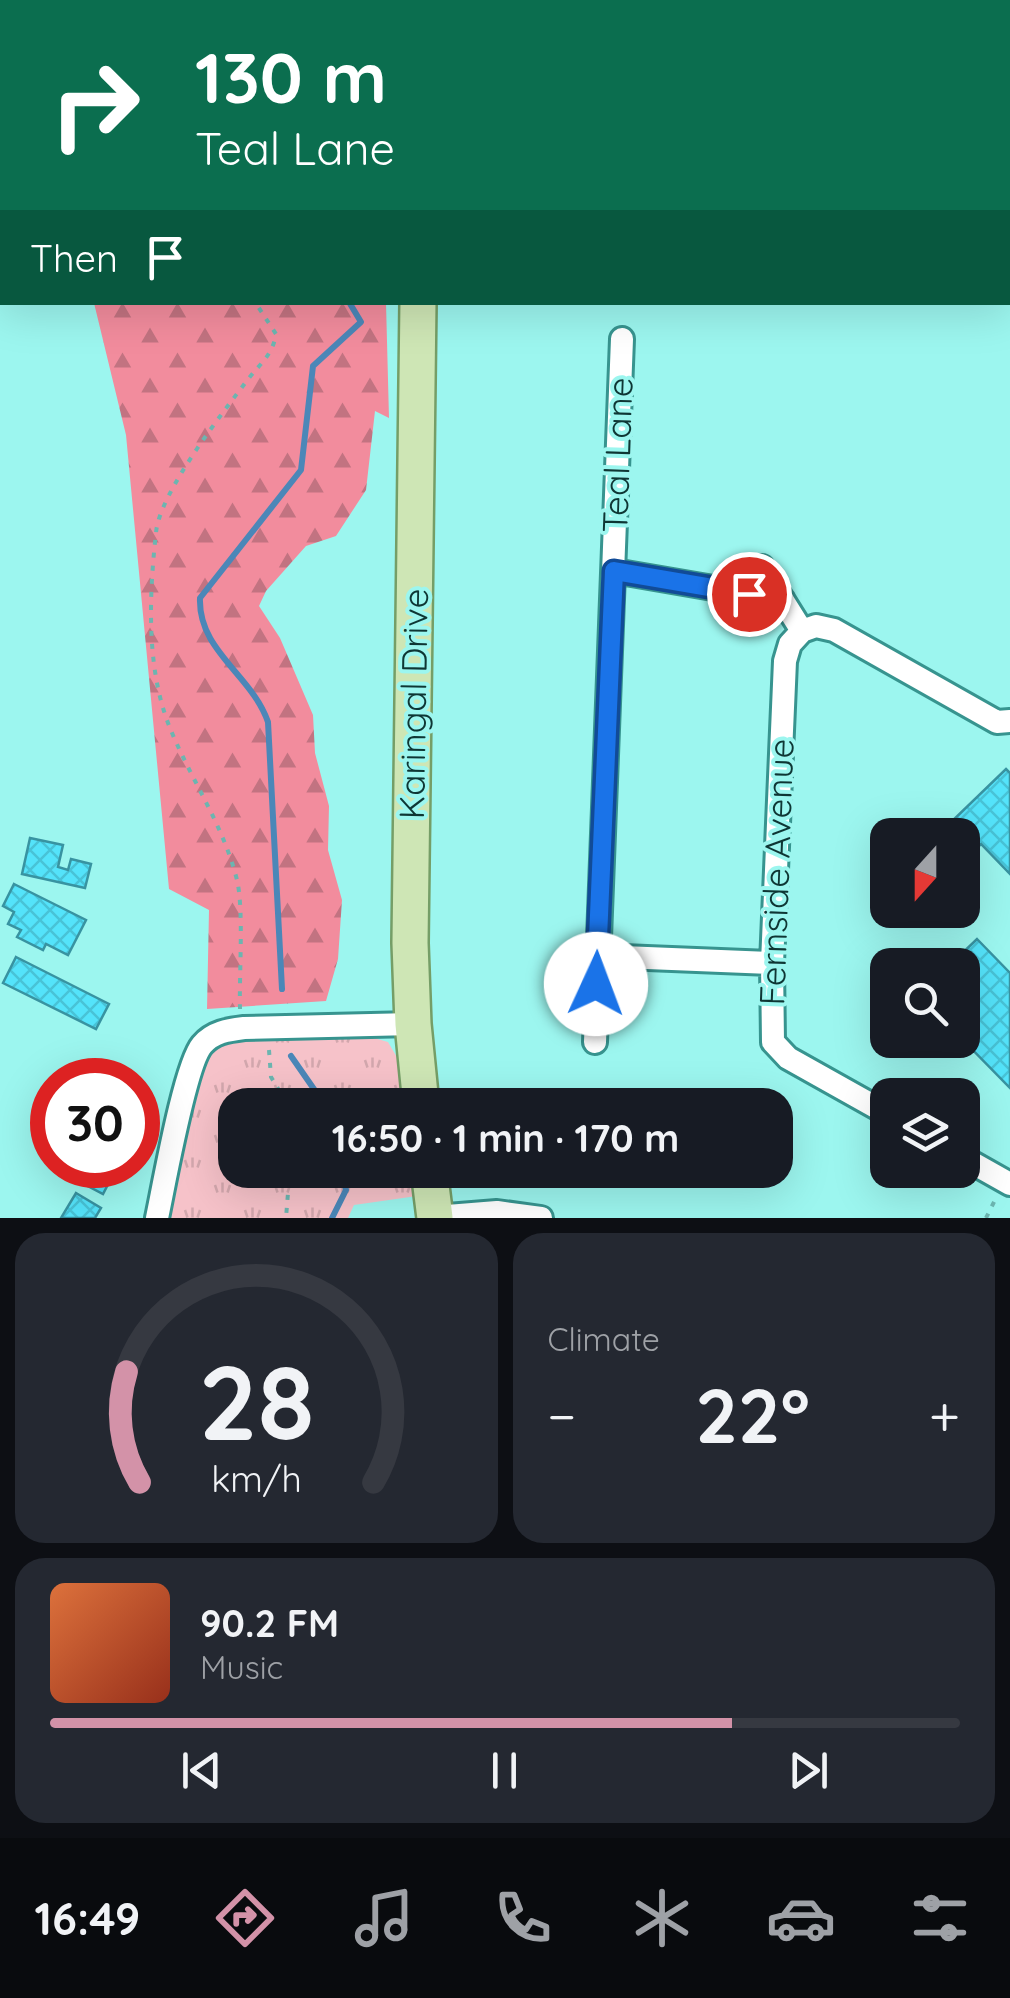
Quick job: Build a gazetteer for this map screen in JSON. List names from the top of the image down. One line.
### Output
{"streets":{"main road":["Karingal Drive"],"street":["Teal Lane","Fernside Avenue"]},"north":"bottom","page":{"turn":["130 m","Teal Lane"],"then":"Then","limit":"30","trip":"16:50 · 1 min · 170 m","tile":"Climate","heat":["−","22°","+"],"song":["90.2 FM","Music"],"tabs":"16:49","gauge":["28","km/h"]}}
